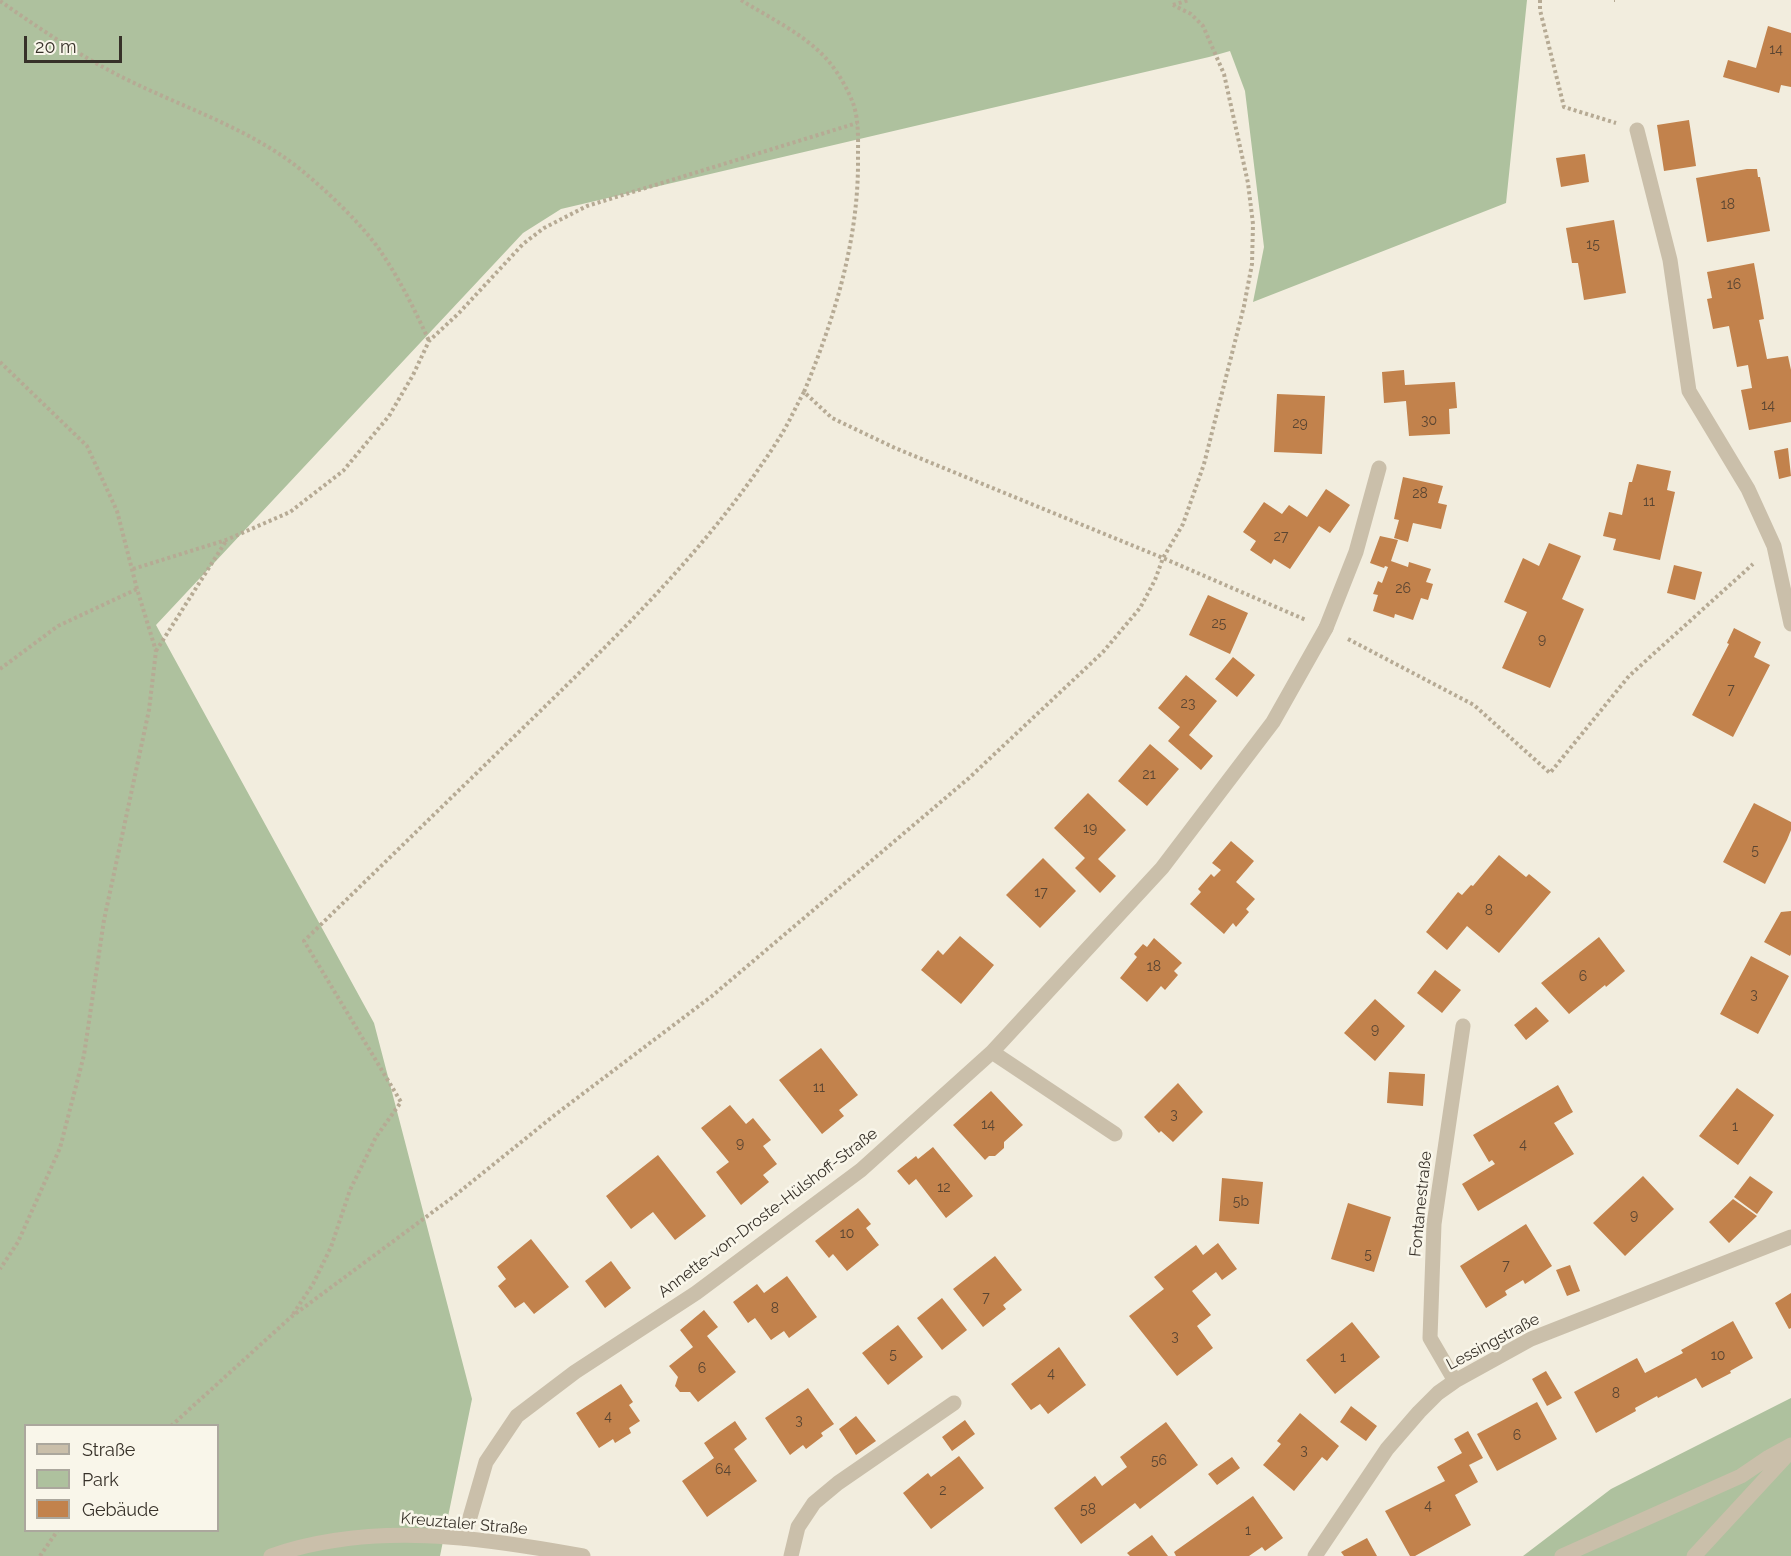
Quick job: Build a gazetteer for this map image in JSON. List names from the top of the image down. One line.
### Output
{"streets":{"street":["Fontanestraße","Annette-von-Droste-Hülshoff-Straße","Lessingstraße","Kreuztaler Straße"]},"crossings":[["Fontanestraße","Lessingstraße"],["Annette-von-Droste-Hülshoff-Straße","Kreuztaler Straße"]],"house_numbers":["14","18","15","16","14","30","29","28","11","27","26","25","9","7","23","21","19","5","17","8","18","6","3","9","11","3","14","1","9","4","12","5b","9","10","5","7","7","8","3","5","10","1","6","4","8","4","3","6","3","56","64","2","4","58","1"],"legend":["Straße","Park","Gebäude"],"scale_bar":"20 m"}
